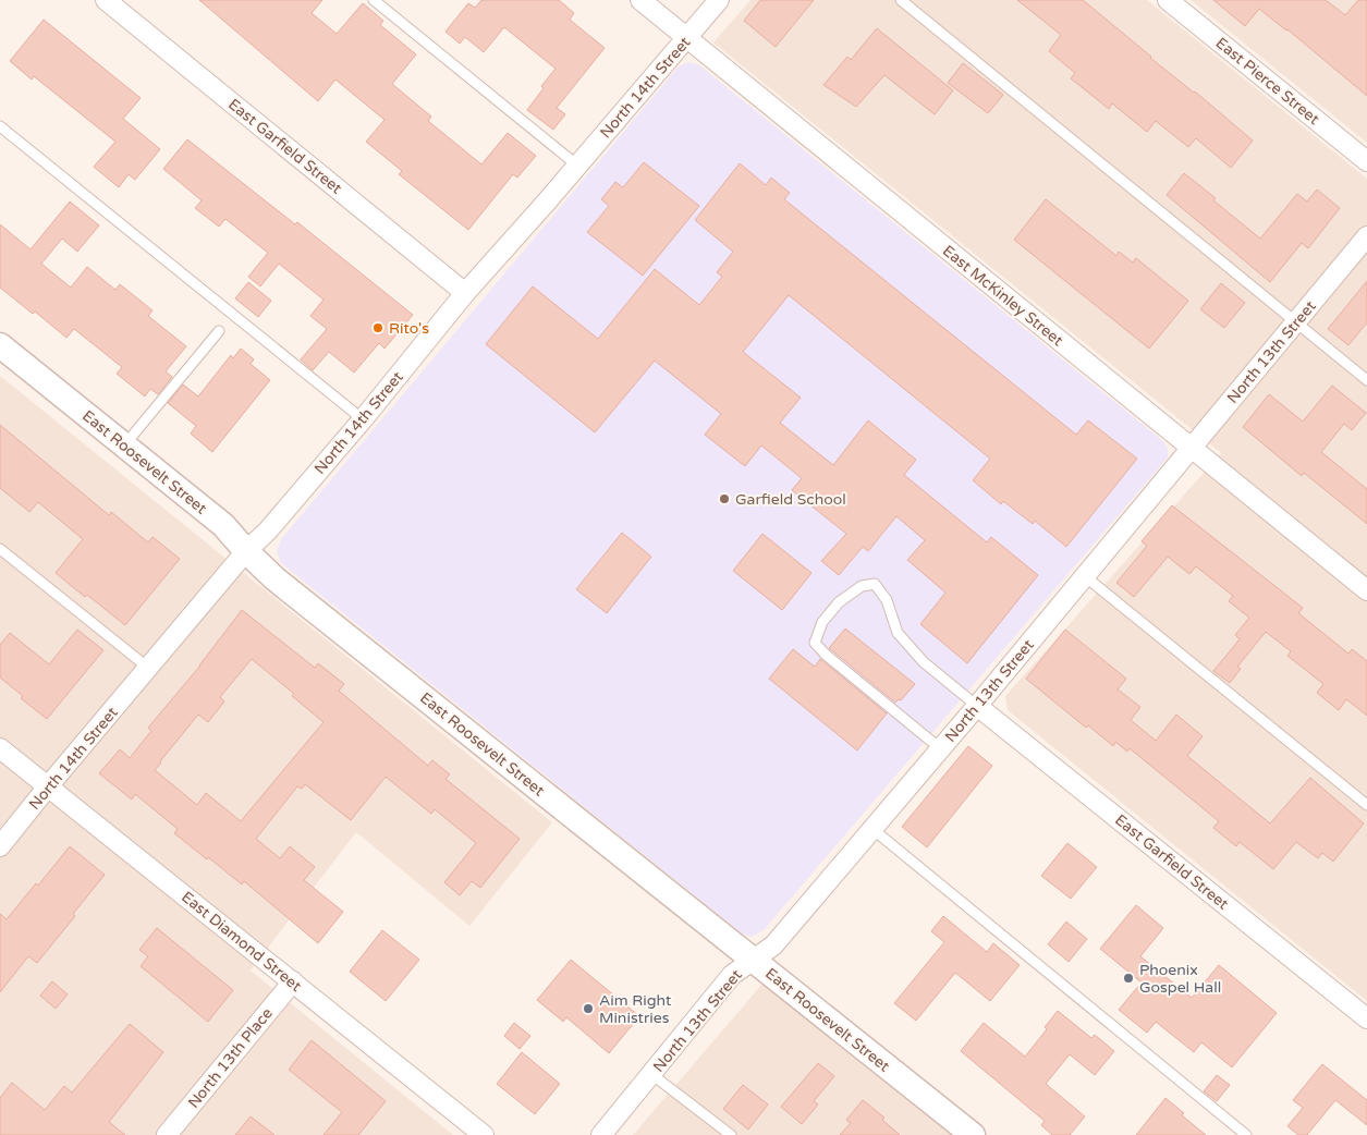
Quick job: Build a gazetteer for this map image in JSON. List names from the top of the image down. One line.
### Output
{"streets":{"street":["East Pierce Street","North 14th Street","East Garfield Street","East McKinley Street","North 13th Street","East Roosevelt Street","East Diamond Street","North 13th Place"]},"crossings":[["North 14th Street","East Garfield Street"],["North 14th Street","East McKinley Street"],["North 14th Street","East Roosevelt Street"],["North 14th Street","East Diamond Street"],["East Garfield Street","North 13th Street"],["East McKinley Street","North 13th Street"],["North 13th Street","East Roosevelt Street"],["East Diamond Street","North 13th Place"]],"places":["Rito's","Garfield School","Phoenix Gospel Hall","Aim Right Ministries"]}
